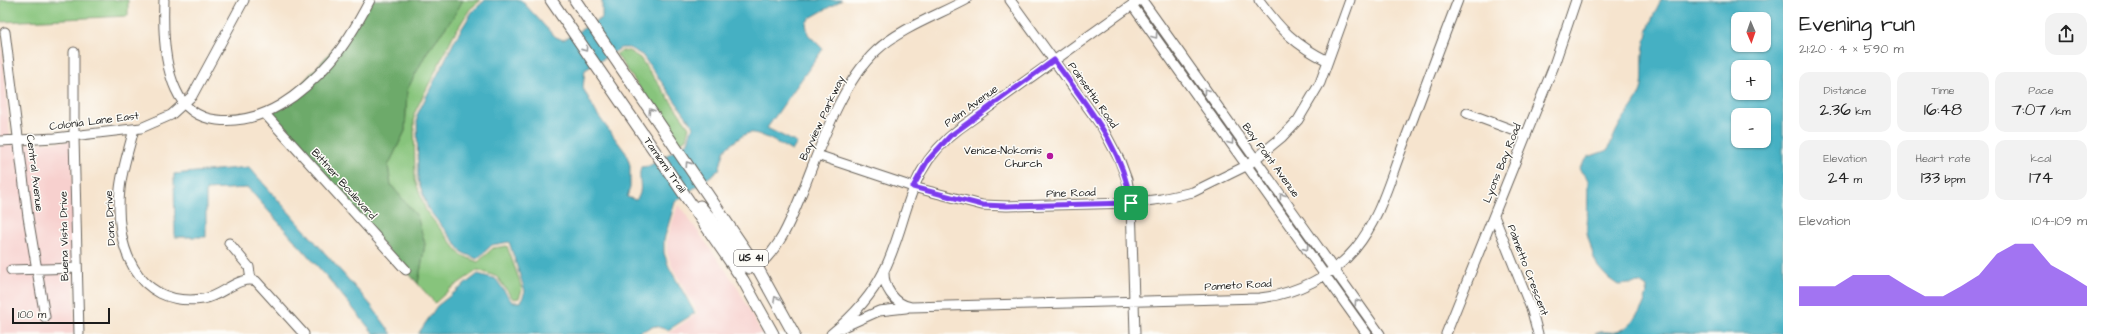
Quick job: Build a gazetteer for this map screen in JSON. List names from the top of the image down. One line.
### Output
{"streets":{"main road":["Tamiami Trail","US 41"],"street":["Poinsettia Road","Palm Avenue","Bayview Parkway","Colonia Lane East","Bay Point Avenue","Lyons Bay Road","Central Avenue","Bittner Boulevard","Pine Road","Dona Drive","Buena Vista Drive","Palmetto Crescent","Pameto Road"]},"crossings":[["Poinsettia Road","Palm Avenue"],["Poinsettia Road","Pine Road"],["Poinsettia Road","Pameto Road"],["Palm Avenue","Bay Point Avenue"],["Palm Avenue","Pine Road"],["Palm Avenue","Pameto Road"],["Bayview Parkway","Tamiami Trail"],["Bayview Parkway","Pine Road"],["Colonia Lane East","Central Avenue"],["Colonia Lane East","Dona Drive"],["Colonia Lane East","Buena Vista Drive"],["Bay Point Avenue","Pine Road"],["Bay Point Avenue","Pameto Road"],["Lyons Bay Road","Palmetto Crescent"]],"places":["Venice-Nokomis Church"],"scale_bar":"100 m","north":"bottom","page":{"heading":["Evening run","21:20 · 4 × 590 m"],"map_buttons":["+","−"],"stats":[["Distance","2.36 km"],["Time","16:48"],["Pace","7:07 /km"],["Elevation","24 m"],["Heart rate","133 bpm"],["kcal","174"]],"chart":["Elevation","104–109 m"],"scale":"100 m"}}
